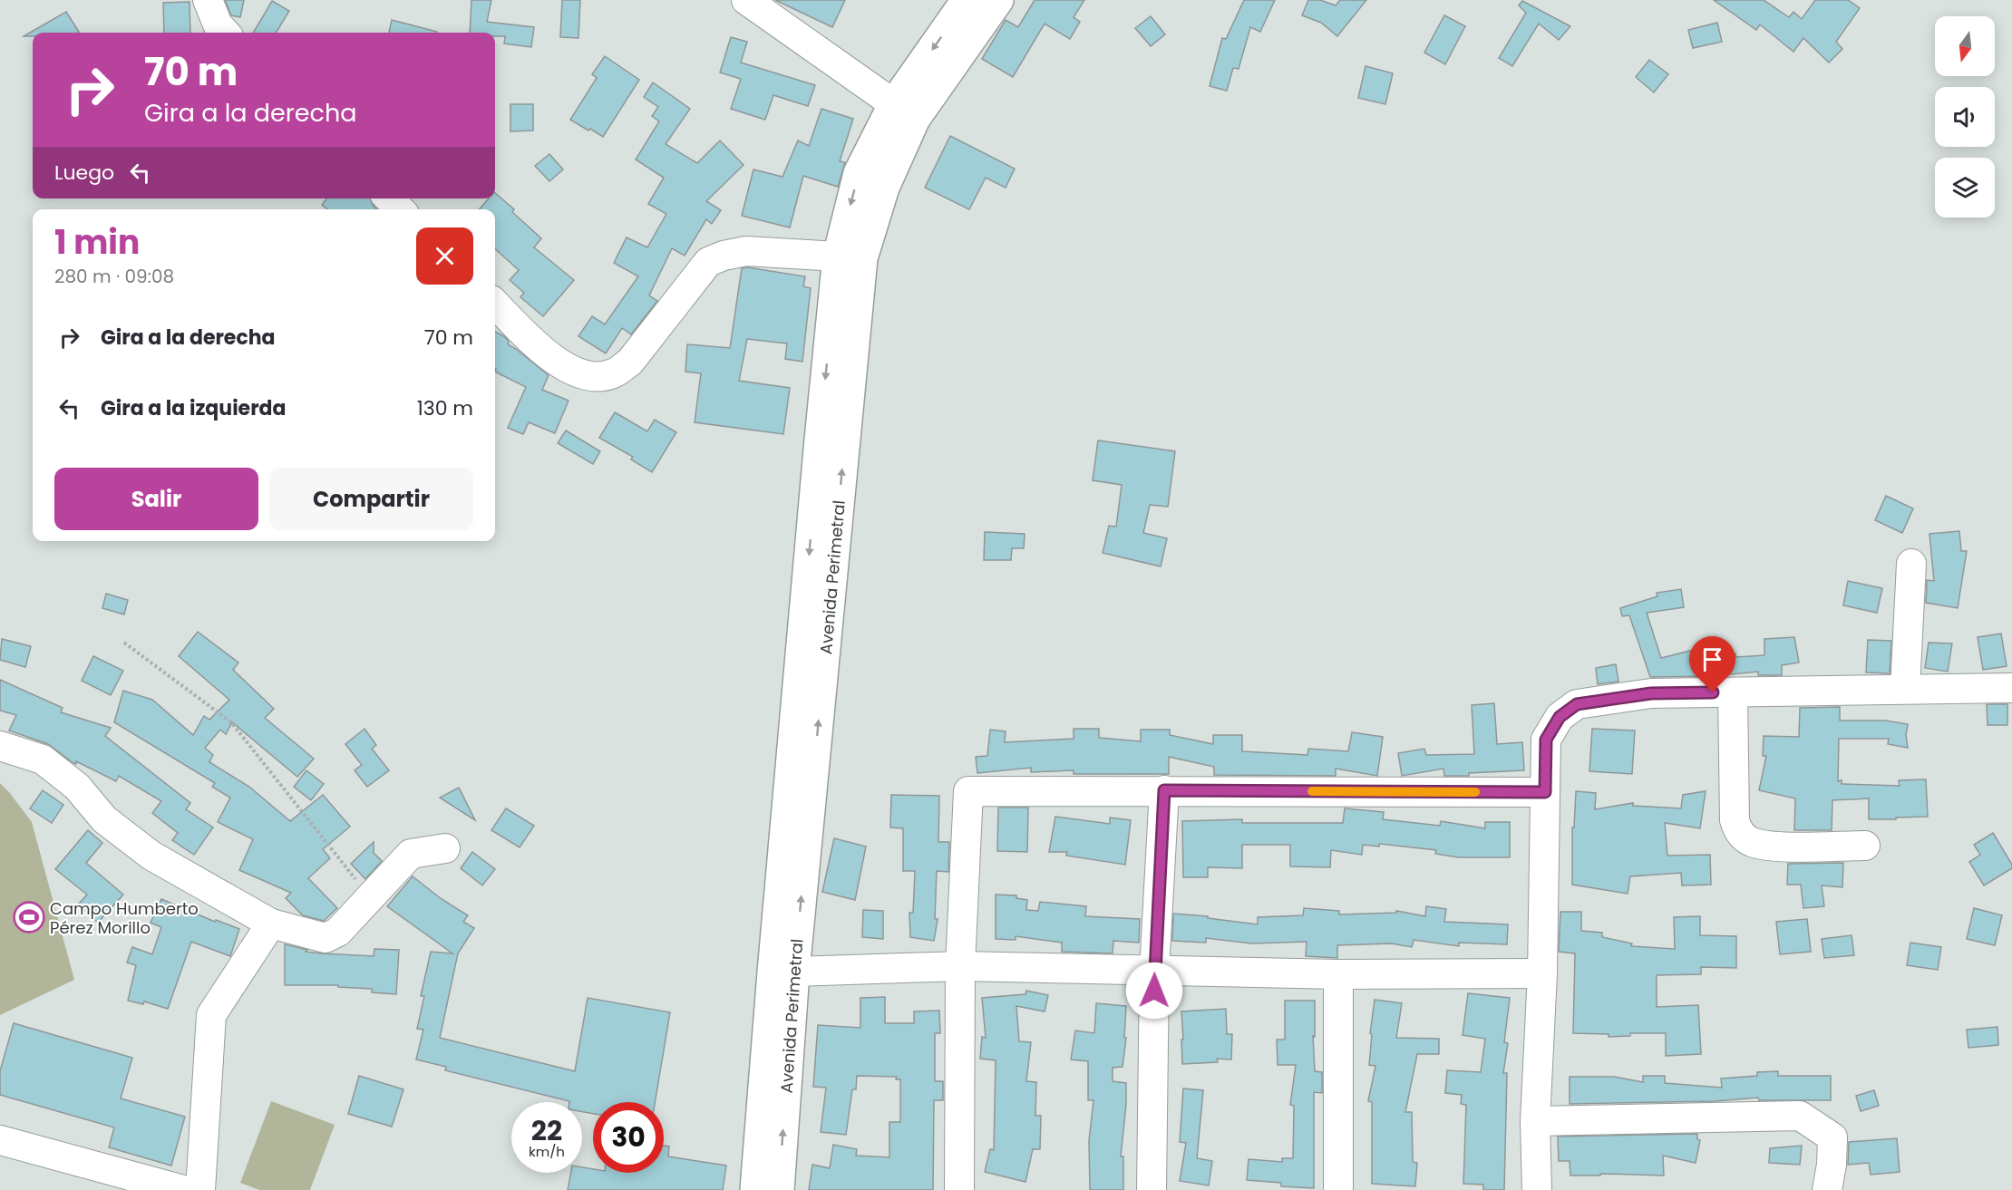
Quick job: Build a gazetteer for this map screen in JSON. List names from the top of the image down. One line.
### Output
{"streets":{"main road":["Avenida Perimetral"]},"places":{"sports":["Campo Humberto Pérez Morillo"]},"north":"bottom","page":{"turn":["70 m","Gira a la derecha"],"then":"Luego","heading":["1 min","280 m · 09:08"],"list":[{"name":"Gira a la derecha","value":"70 m"},{"name":"Gira a la izquierda","value":"130 m"}],"buttons":["Salir","Compartir"],"speed":"22 km/h","limit":"30"}}
